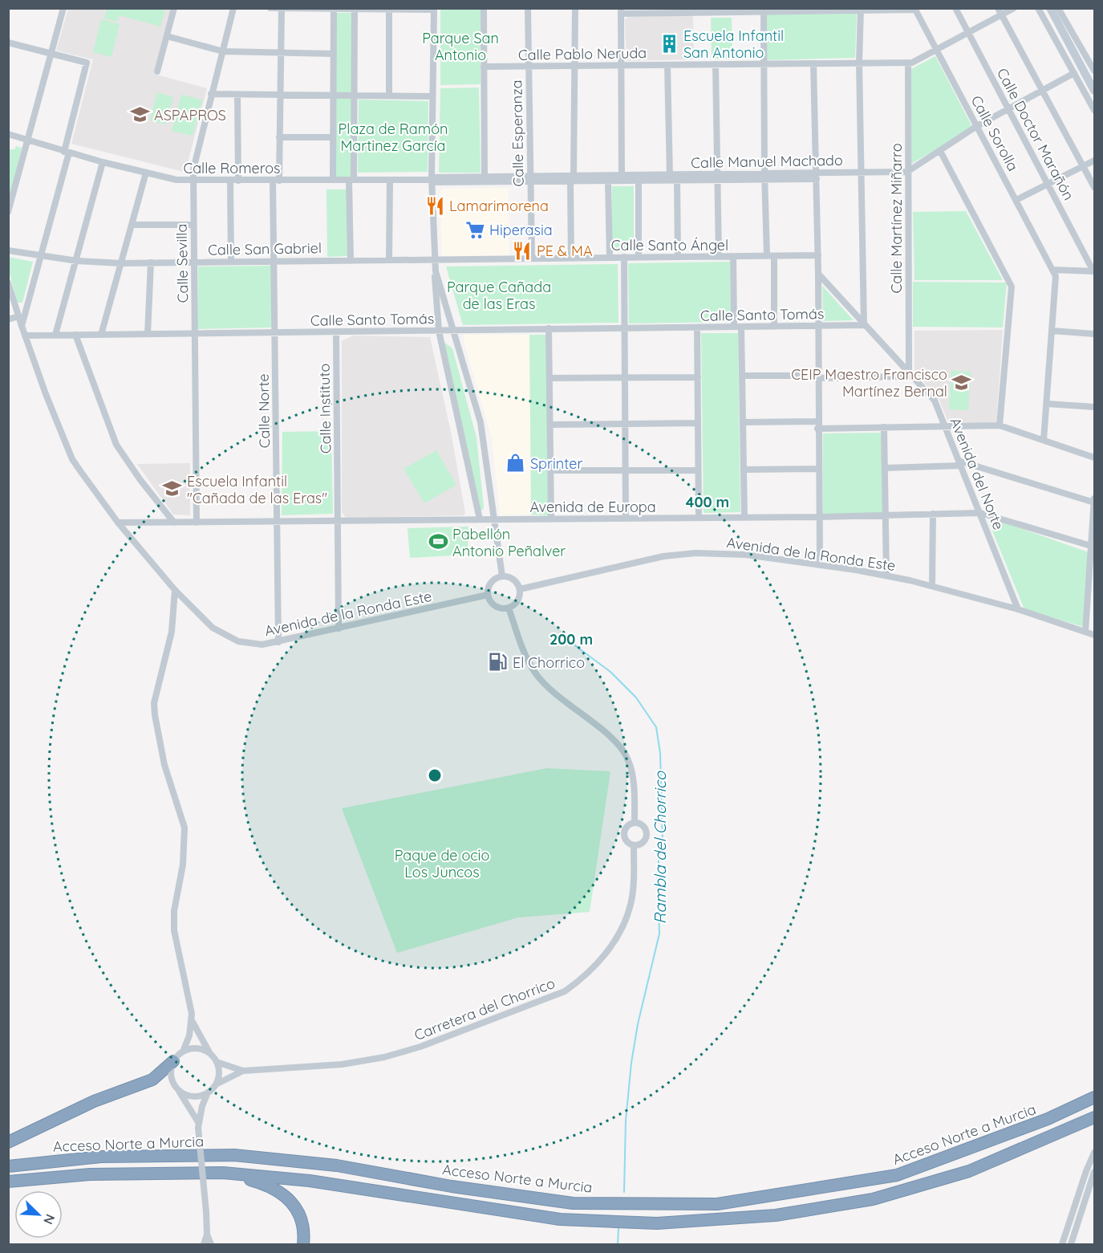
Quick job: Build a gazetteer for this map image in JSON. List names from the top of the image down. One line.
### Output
{"streets":{"highway":["Acceso Norte a Murcia"],"street":["Calle Pablo Neruda","Calle Esperanza","Calle Sorolla","Calle Doctor Marañón","Calle Manuel Machado","Calle Romeros","Calle Martínez Miñarro","Calle Santo Ángel","Calle San Gabriel","Calle Sevilla","Calle Santo Tomás","Calle Instituto","Calle Norte","Avenida del Norte","Avenida de Europa","Avenida de la Ronda Este","Carretera del Chorrico"]},"crossings":[["Calle Pablo Neruda","Calle Esperanza"],["Calle Pablo Neruda","Calle Sorolla"],["Calle Pablo Neruda","Calle Doctor Marañón"],["Calle Pablo Neruda","Calle Martínez Miñarro"],["Calle Esperanza","Calle Manuel Machado"],["Calle Esperanza","Calle Santo Ángel"],["Calle Manuel Machado","Calle Romeros"],["Calle Manuel Machado","Calle Martínez Miñarro"],["Calle Romeros","Calle Sevilla"],["Calle Romeros","Calle Norte"],["Calle Martínez Miñarro","Avenida del Norte"],["Calle Santo Ángel","Calle San Gabriel"],["Calle San Gabriel","Calle Sevilla"],["Calle San Gabriel","Calle Norte"],["Calle Sevilla","Calle Santo Tomás"],["Calle Sevilla","Avenida de Europa"],["Calle Santo Tomás","Calle Instituto"],["Calle Santo Tomás","Calle Norte"],["Calle Santo Tomás","Avenida del Norte"],["Calle Santo Tomás","Avenida de la Ronda Este"],["Calle Instituto","Avenida de Europa"],["Calle Instituto","Avenida de la Ronda Este"],["Calle Norte","Avenida de Europa"],["Calle Norte","Avenida de la Ronda Este"],["Avenida del Norte","Avenida de Europa"],["Avenida del Norte","Avenida de la Ronda Este"],["Avenida de Europa","Avenida de la Ronda Este"]],"water":["Rambla del Chorrico"],"parks":["Parque San Antonio","Plaza de Ramón Martinez García","Parque Cañada de las Eras","Paque de ocio Los Juncos"],"places":{"building":["Escuela Infantil San Antonio"],"school or university":["ASPAPROS","CEIP Maestro Francisco Martínez Bernal","Escuela Infantil \"Cañada de las Eras\""],"restaurant":["Lamarimorena","PE & MA"],"supermarket":["Hiperasia"],"shop":["Sprinter"],"sports":["Pabellón Antonio Peñalver"],"fuel station":["El Chorrico"]},"north":"bottom right","rings":["400 m","200 m"]}
